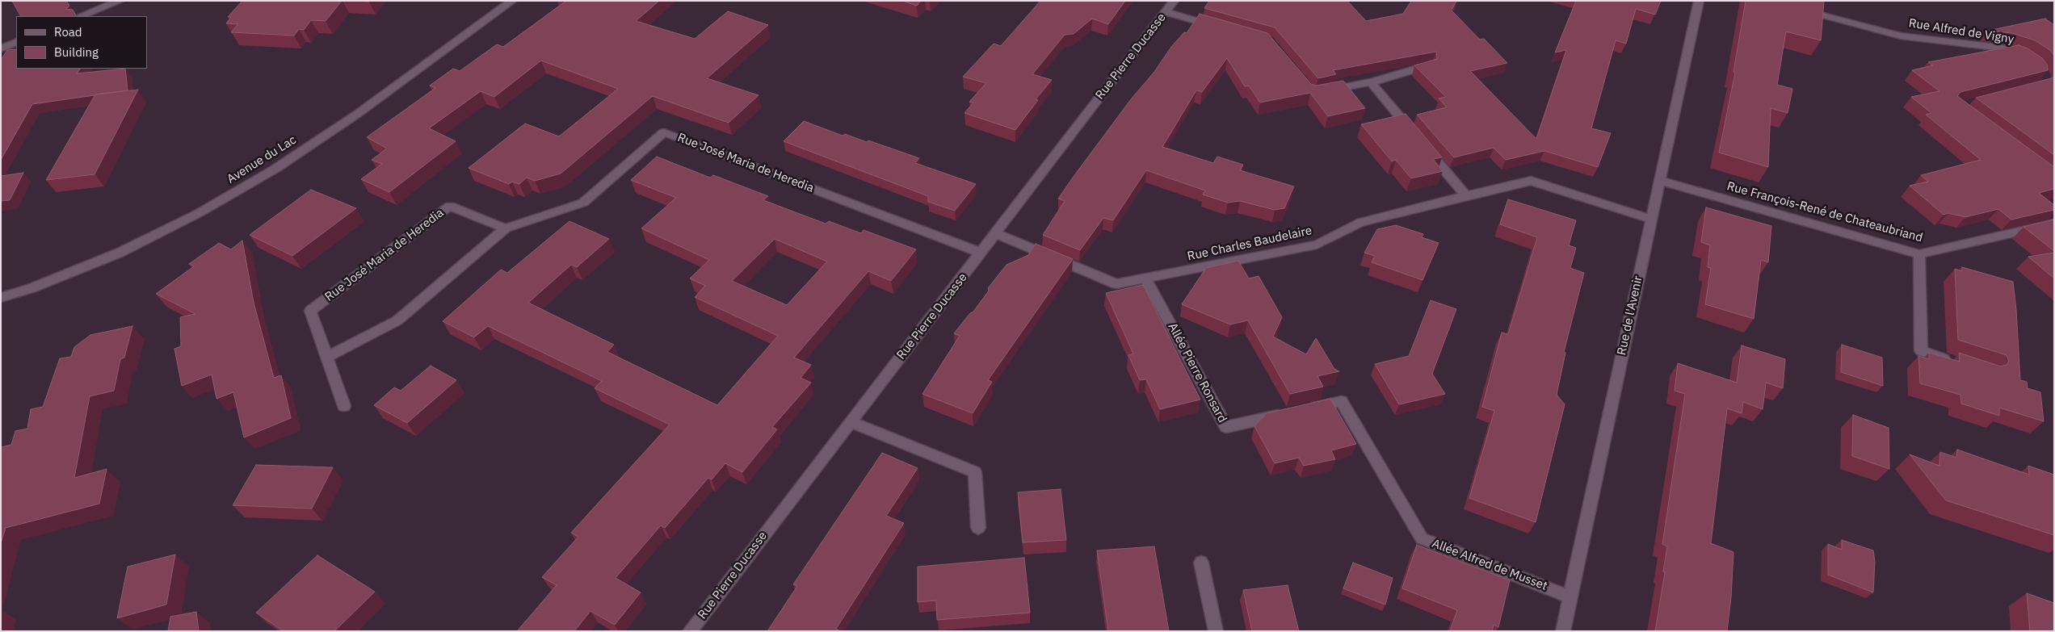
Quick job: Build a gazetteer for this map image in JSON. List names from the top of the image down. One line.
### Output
{"streets":{"street":["Rue Alfred de Vigny","Rue Pierre Ducasse","Avenue du Lac","Rue José Maria de Heredia","Rue François-René de Chateaubriand","Rue Charles Baudelaire","Rue de l'Avenir","Allée Pierre Ronsard","Allée Alfred de Musset"]},"crossings":[["Rue Pierre Ducasse","Rue José Maria de Heredia"],["Rue Pierre Ducasse","Rue Charles Baudelaire"],["Rue François-René de Chateaubriand","Rue de l'Avenir"],["Rue Charles Baudelaire","Rue de l'Avenir"],["Rue Charles Baudelaire","Allée Pierre Ronsard"],["Rue de l'Avenir","Allée Alfred de Musset"]],"legend":["Road","Building"]}
